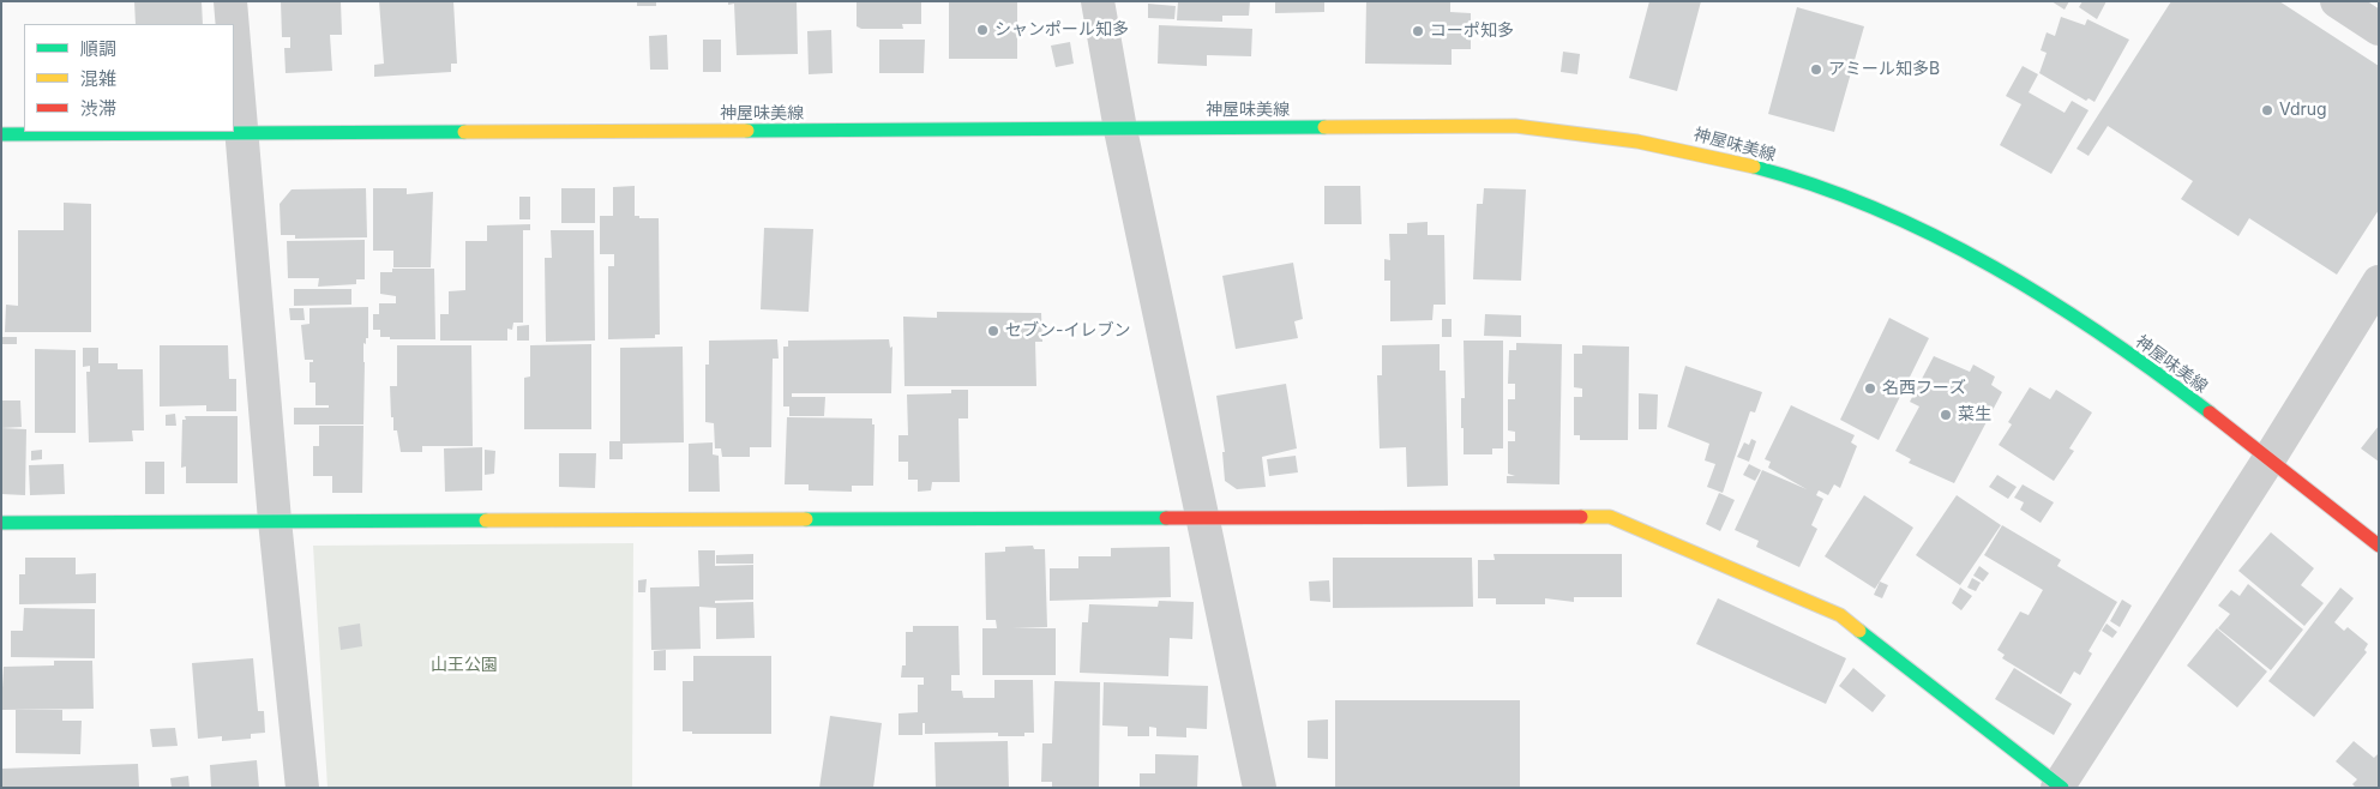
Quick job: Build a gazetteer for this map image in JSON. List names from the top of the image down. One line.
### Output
{"streets":{"main road":["神屋味美線"]},"parks":["山王公園"],"places":["シャンポール知多","コーポ知多","アミール知多B","Vdrug","セブン-イレブン","名西フーズ","菜生"],"legend":["順調","混雑","渋滞"]}
